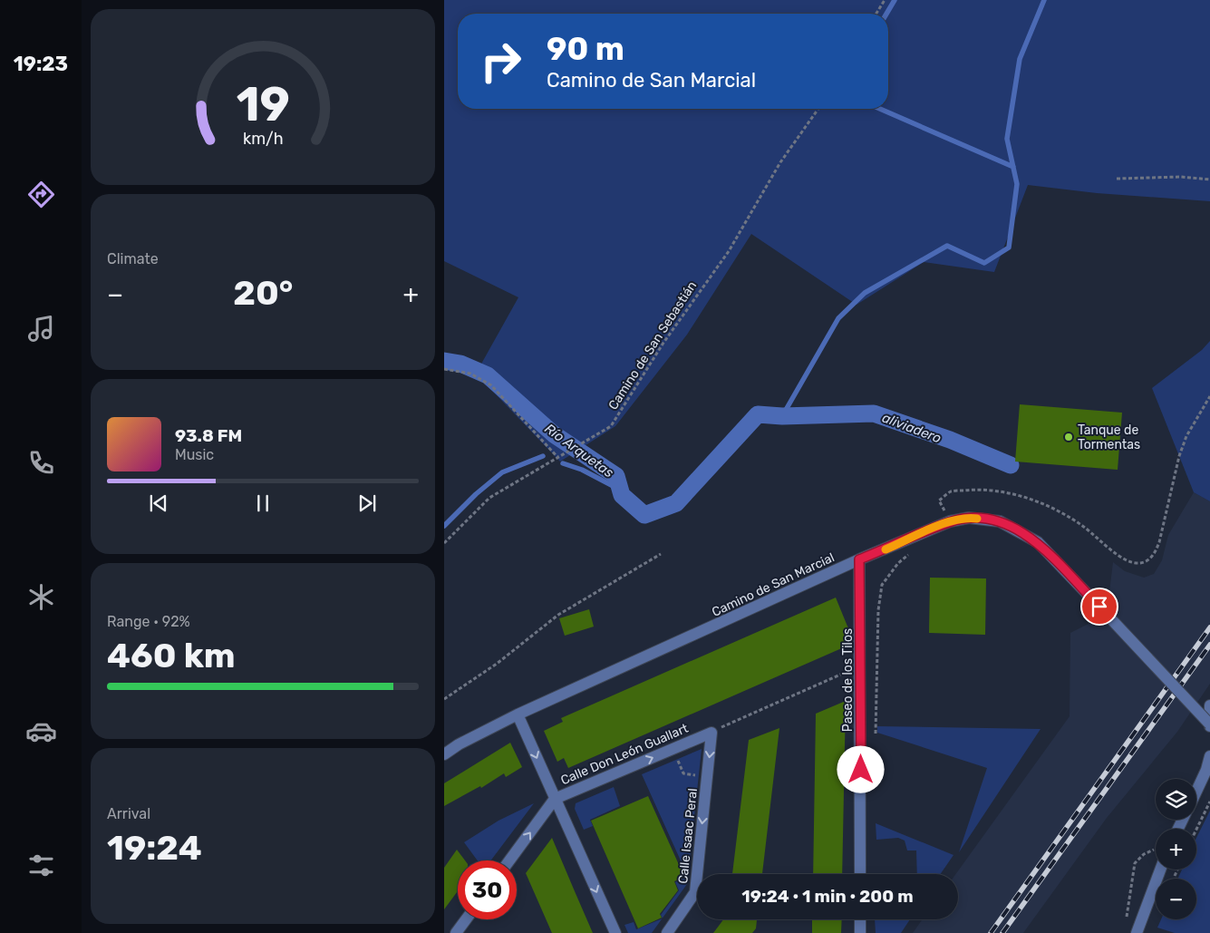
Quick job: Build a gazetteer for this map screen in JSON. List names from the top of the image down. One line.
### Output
{"streets":{"street":["Camino de San Marcial","Paseo de los Tilos","Calle Don León Guallart","Calle Isaac Peral"],"path":["Camino de San Sebastián"]},"crossings":[["Camino de San Marcial","Paseo de los Tilos"],["Calle Don León Guallart","Calle Isaac Peral"]],"one_way":["Calle Don León Guallart","Calle Isaac Peral"],"water":["aliviadero","Río Arquetas"],"places":["Tanque de Tormentas"],"page":{"tabs":"19:23","turn":["90 m","Camino de San Marcial"],"tile":["Climate",["Range · 92%","460 km"],["Arrival","19:24"]],"heat":["−","20°","+"],"song":["93.8 FM","Music"],"map_buttons":["+","−"],"limit":"30","trip":"19:24 · 1 min · 200 m","gauge":["19","km/h"]}}
